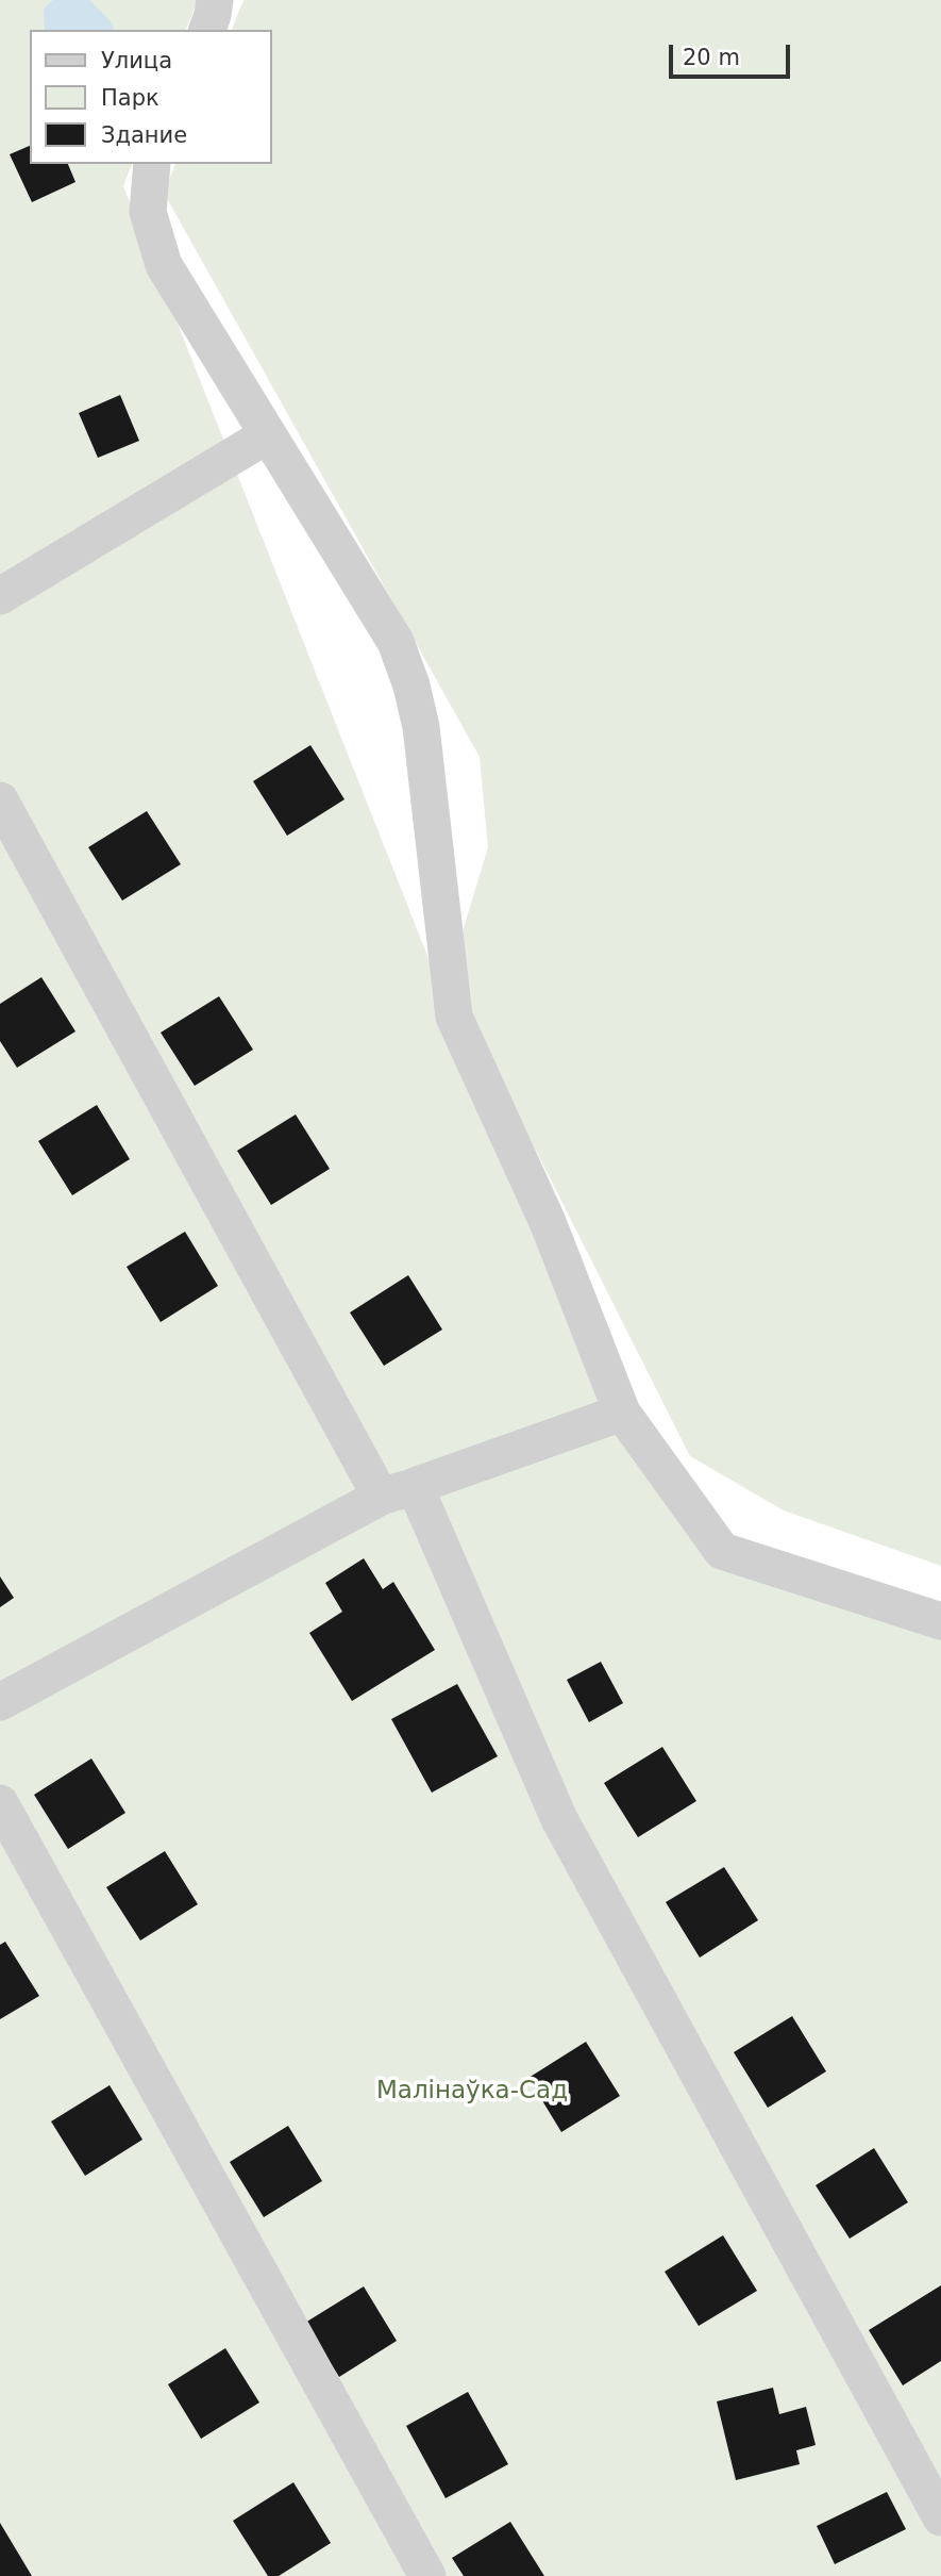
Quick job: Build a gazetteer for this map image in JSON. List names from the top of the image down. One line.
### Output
{"parks":["Малінаўка-Сад"],"legend":["Улица","Парк","Здание"],"scale_bar":"20 m"}
